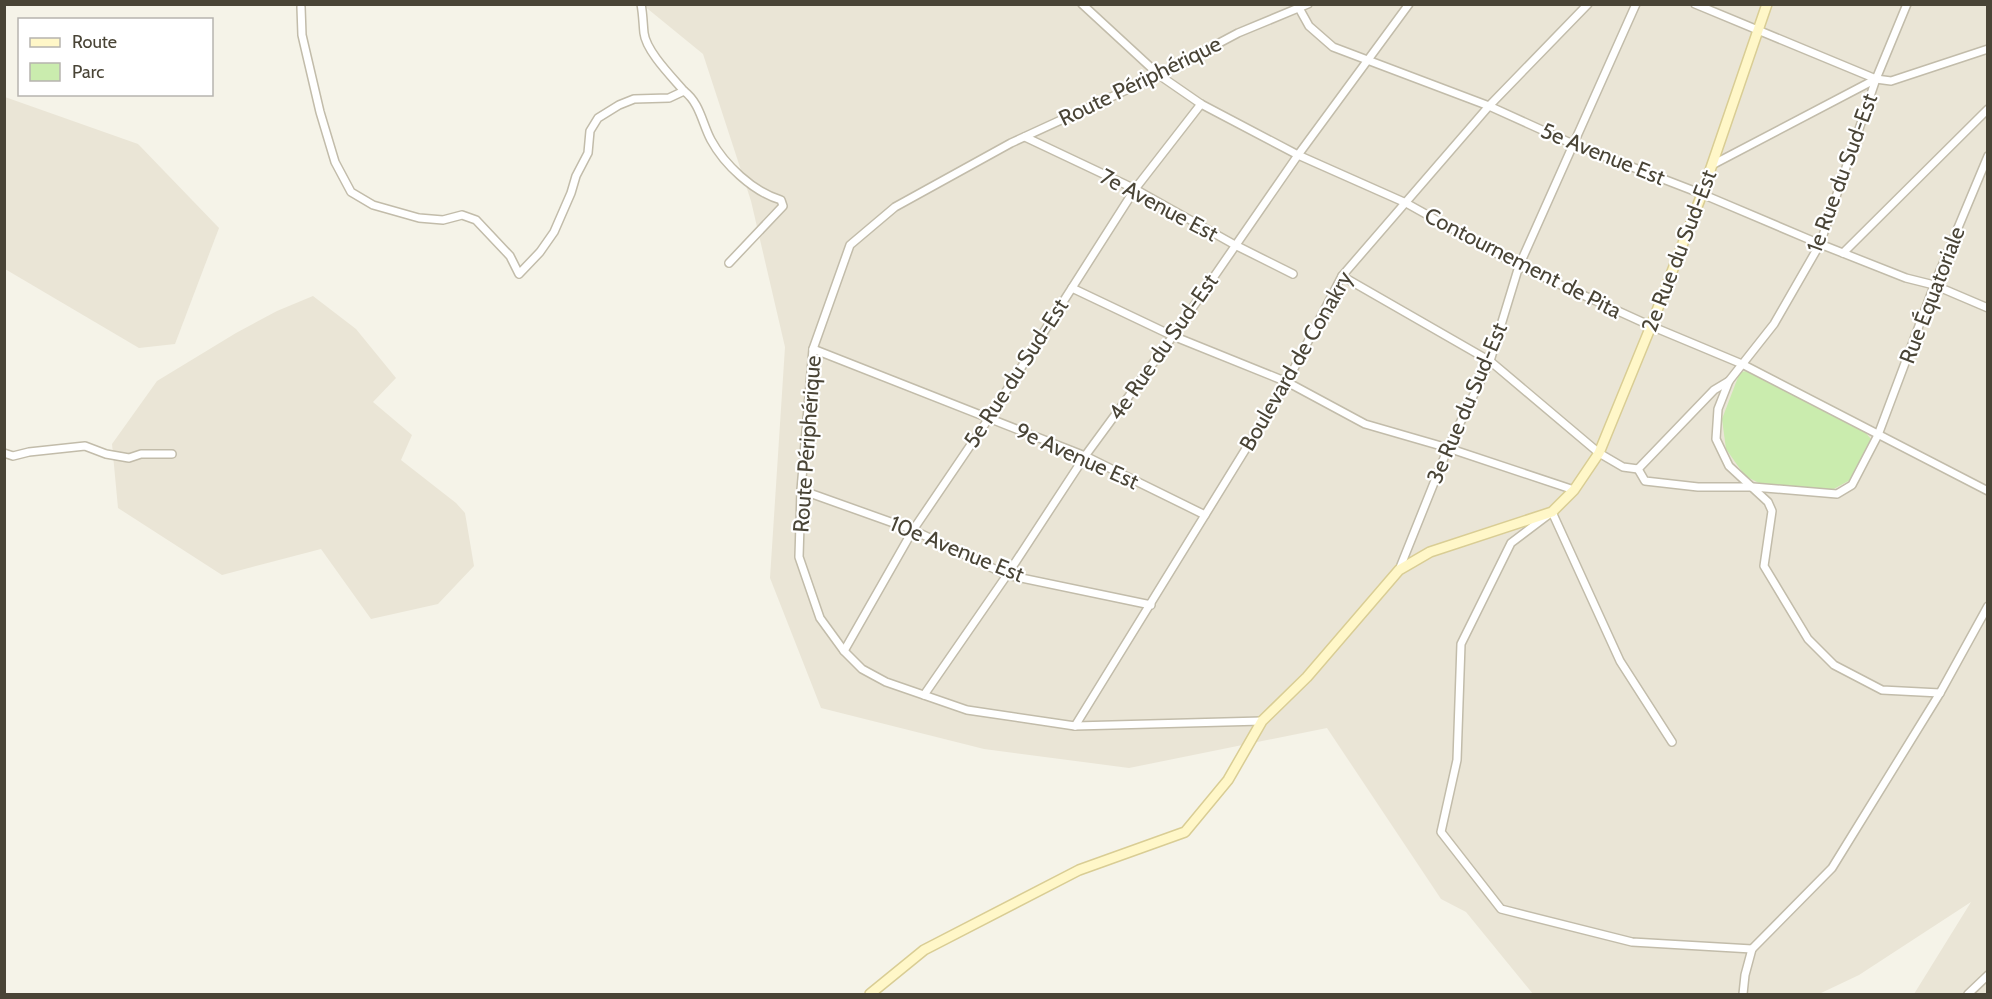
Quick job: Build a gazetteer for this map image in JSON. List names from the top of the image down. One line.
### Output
{"streets":{"street":["Route Périphérique","5e Avenue Est","1e Rue du Sud-Est","7e Avenue Est","2e Rue du Sud-Est","Contournement de Pita","Rue Équatoriale","4e Rue du Sud-Est","Boulevard de Conakry","5e Rue du Sud-Est","3e Rue du Sud-Est","9e Avenue Est","10e Avenue Est"]},"crossings":[["Route Périphérique","5e Avenue Est"],["Route Périphérique","7e Avenue Est"],["Route Périphérique","Contournement de Pita"],["Route Périphérique","4e Rue du Sud-Est"],["Route Périphérique","Boulevard de Conakry"],["Route Périphérique","5e Rue du Sud-Est"],["Route Périphérique","9e Avenue Est"],["Route Périphérique","10e Avenue Est"],["5e Avenue Est","1e Rue du Sud-Est"],["5e Avenue Est","2e Rue du Sud-Est"],["5e Avenue Est","Rue Équatoriale"],["5e Avenue Est","4e Rue du Sud-Est"],["5e Avenue Est","Boulevard de Conakry"],["5e Avenue Est","3e Rue du Sud-Est"],["1e Rue du Sud-Est","Contournement de Pita"],["1e Rue du Sud-Est","Rue Équatoriale"],["7e Avenue Est","4e Rue du Sud-Est"],["7e Avenue Est","5e Rue du Sud-Est"],["2e Rue du Sud-Est","Contournement de Pita"],["Contournement de Pita","Rue Équatoriale"],["Contournement de Pita","4e Rue du Sud-Est"],["Contournement de Pita","Boulevard de Conakry"],["Contournement de Pita","5e Rue du Sud-Est"],["Contournement de Pita","3e Rue du Sud-Est"],["4e Rue du Sud-Est","9e Avenue Est"],["4e Rue du Sud-Est","10e Avenue Est"],["Boulevard de Conakry","9e Avenue Est"],["Boulevard de Conakry","10e Avenue Est"],["5e Rue du Sud-Est","9e Avenue Est"],["5e Rue du Sud-Est","10e Avenue Est"]],"legend":["Route","Parc"]}
